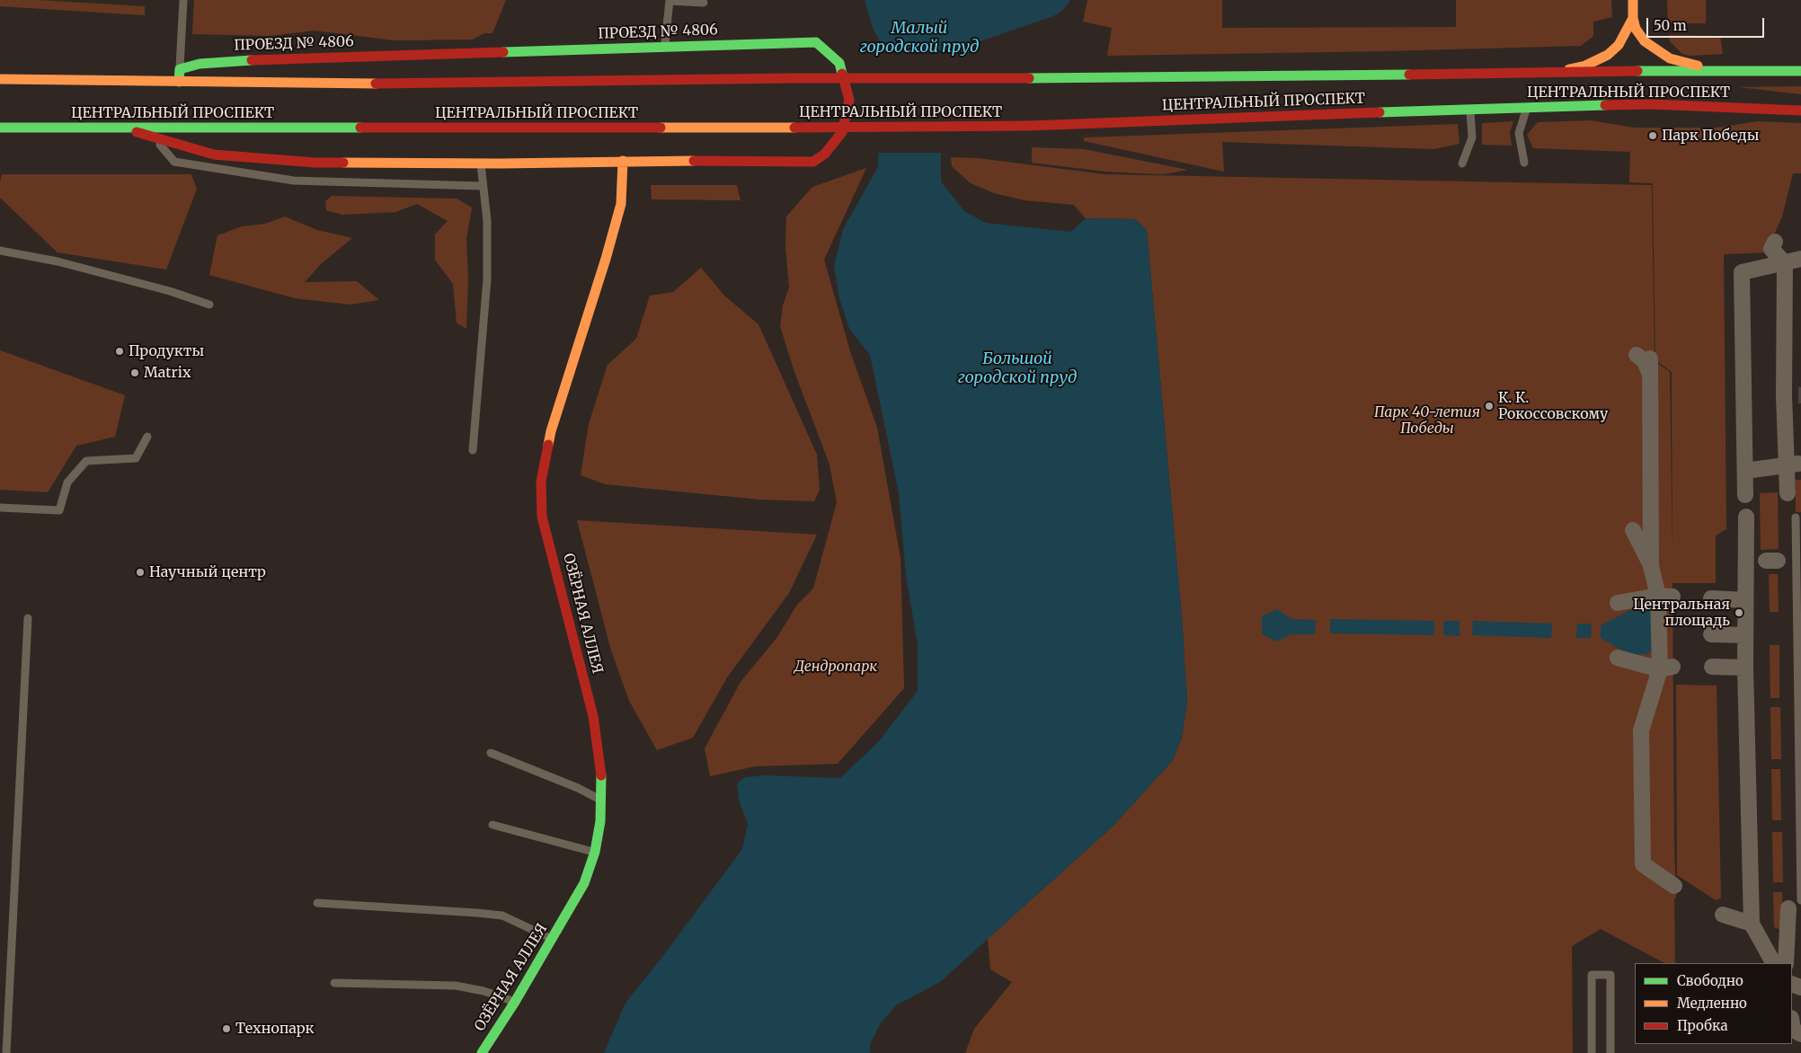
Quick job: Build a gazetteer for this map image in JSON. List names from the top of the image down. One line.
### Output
{"streets":{"main road":["ПРОЕЗД № 4806","ЦЕНТРАЛЬНЫЙ ПРОСПЕКТ","ОЗЁРНАЯ АЛЛЕЯ"]},"crossings":[["ПРОЕЗД № 4806","ЦЕНТРАЛЬНЫЙ ПРОСПЕКТ"],["ПРОЕЗД № 4806","ОЗЁРНАЯ АЛЛЕЯ"]],"water":["Малый городской пруд","Большой городской пруд"],"parks":["Парк 40-летия Победы","Дендропарк"],"places":["Парк Победы","Продукты","Matrix","К. К. Рокоссовскому","Научный центр","Центральная площадь","Технопарк"],"legend":["Свободно","Медленно","Пробка"],"scale_bar":"50 m"}
